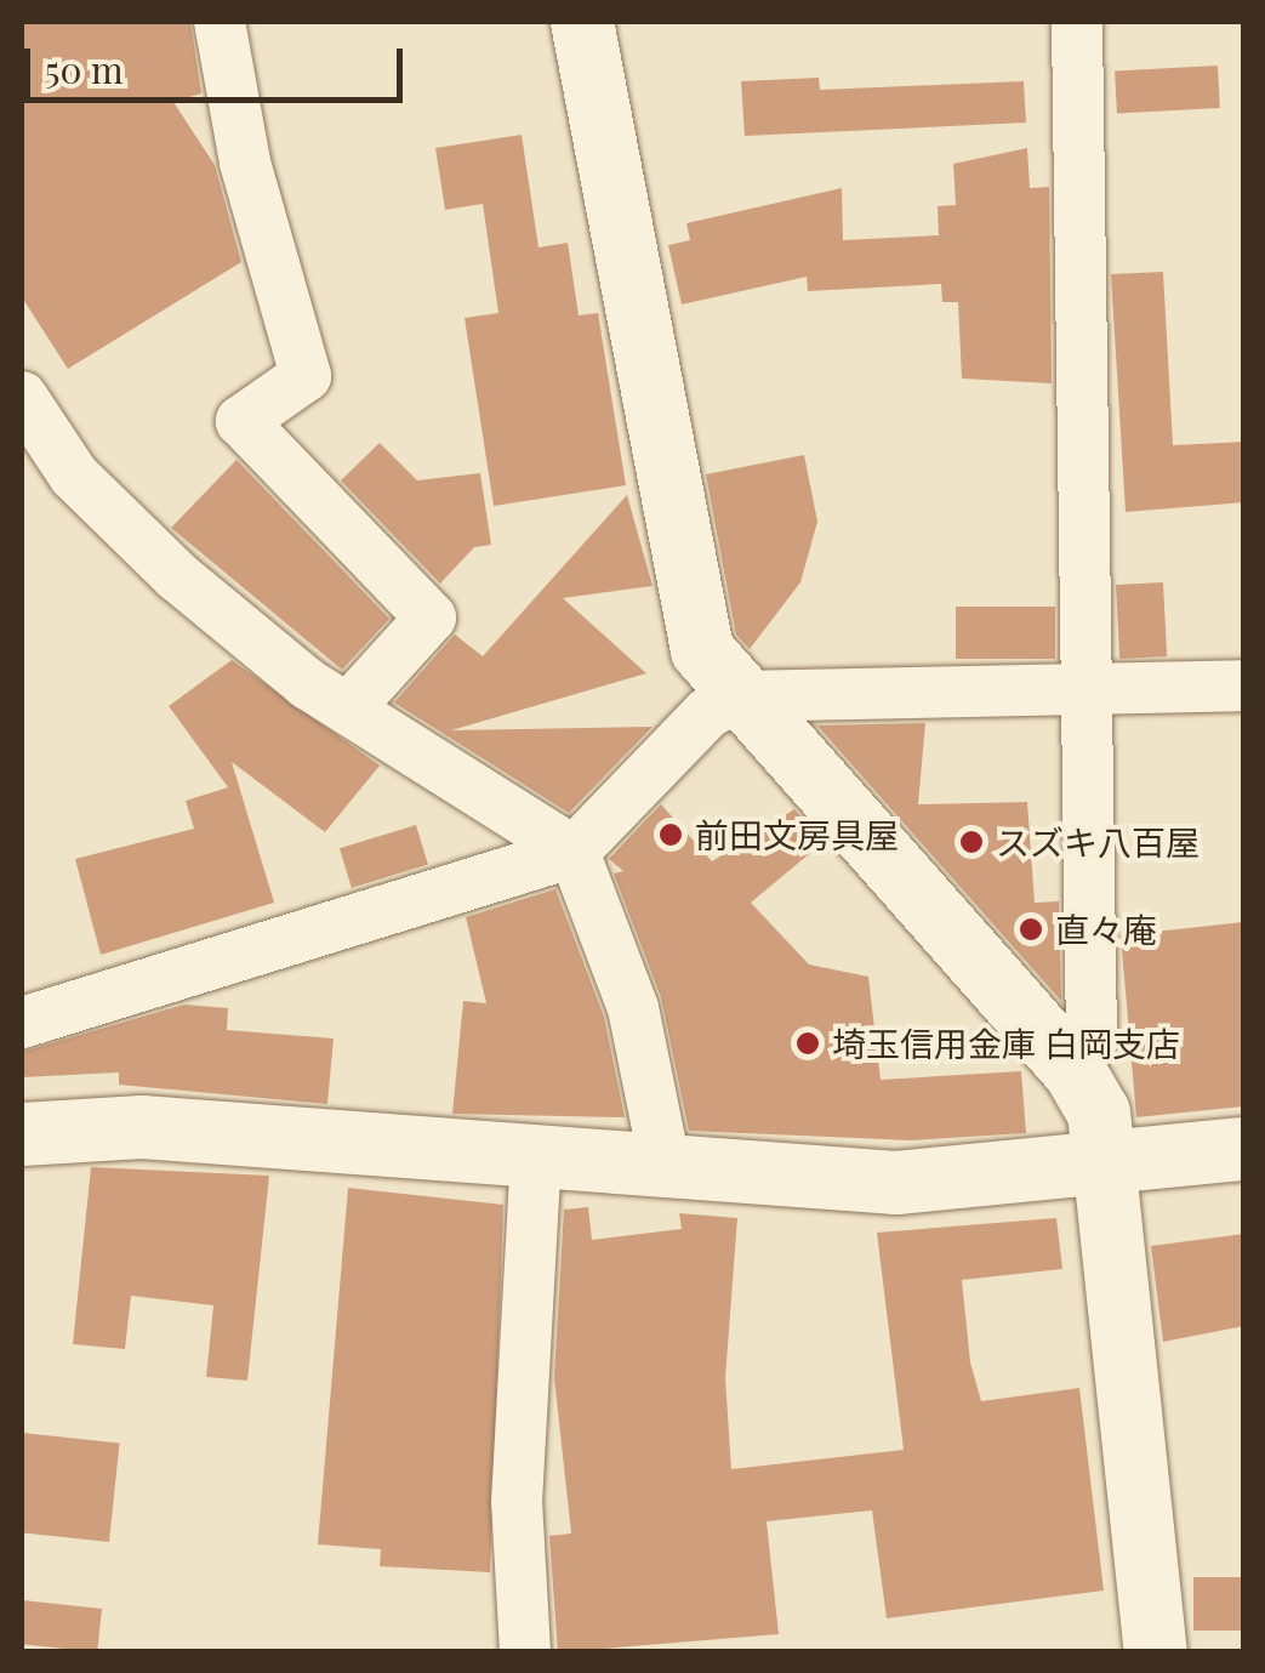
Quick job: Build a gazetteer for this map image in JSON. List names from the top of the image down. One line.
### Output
{"places":["前田文房具屋","スズキ八百屋","直々庵","埼玉信用金庫 白岡支店"],"scale_bar":"50 m"}
